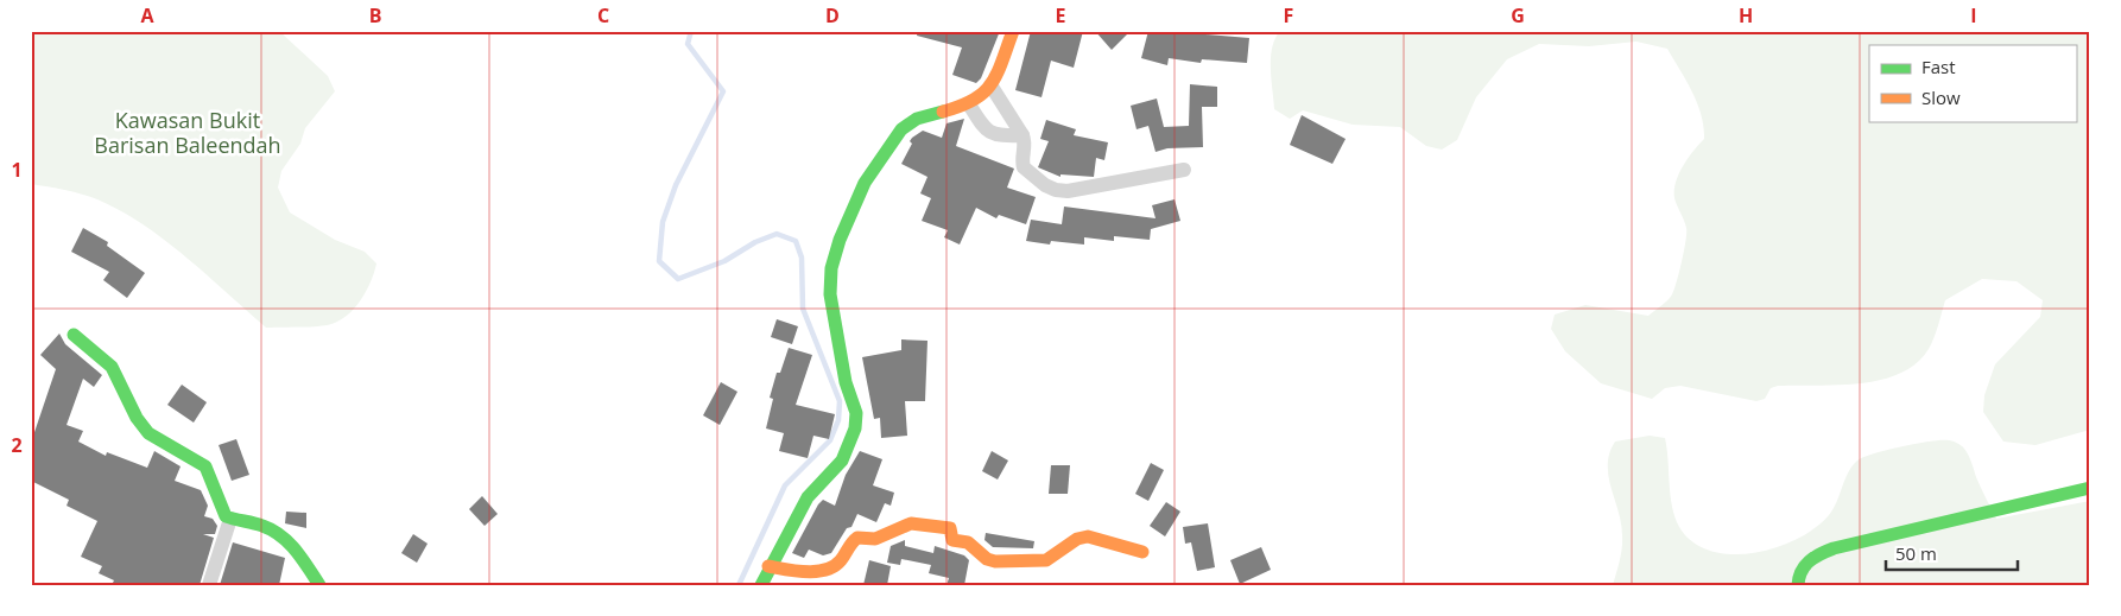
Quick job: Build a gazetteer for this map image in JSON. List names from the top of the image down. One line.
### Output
{"parks":["Kawasan Bukit Barisan Baleendah"],"legend":["Fast","Slow"],"scale_bar":"50 m","grid":{"columns":["A","B","C","D","E","F","G","H","I"],"rows":["1","2"]}}
